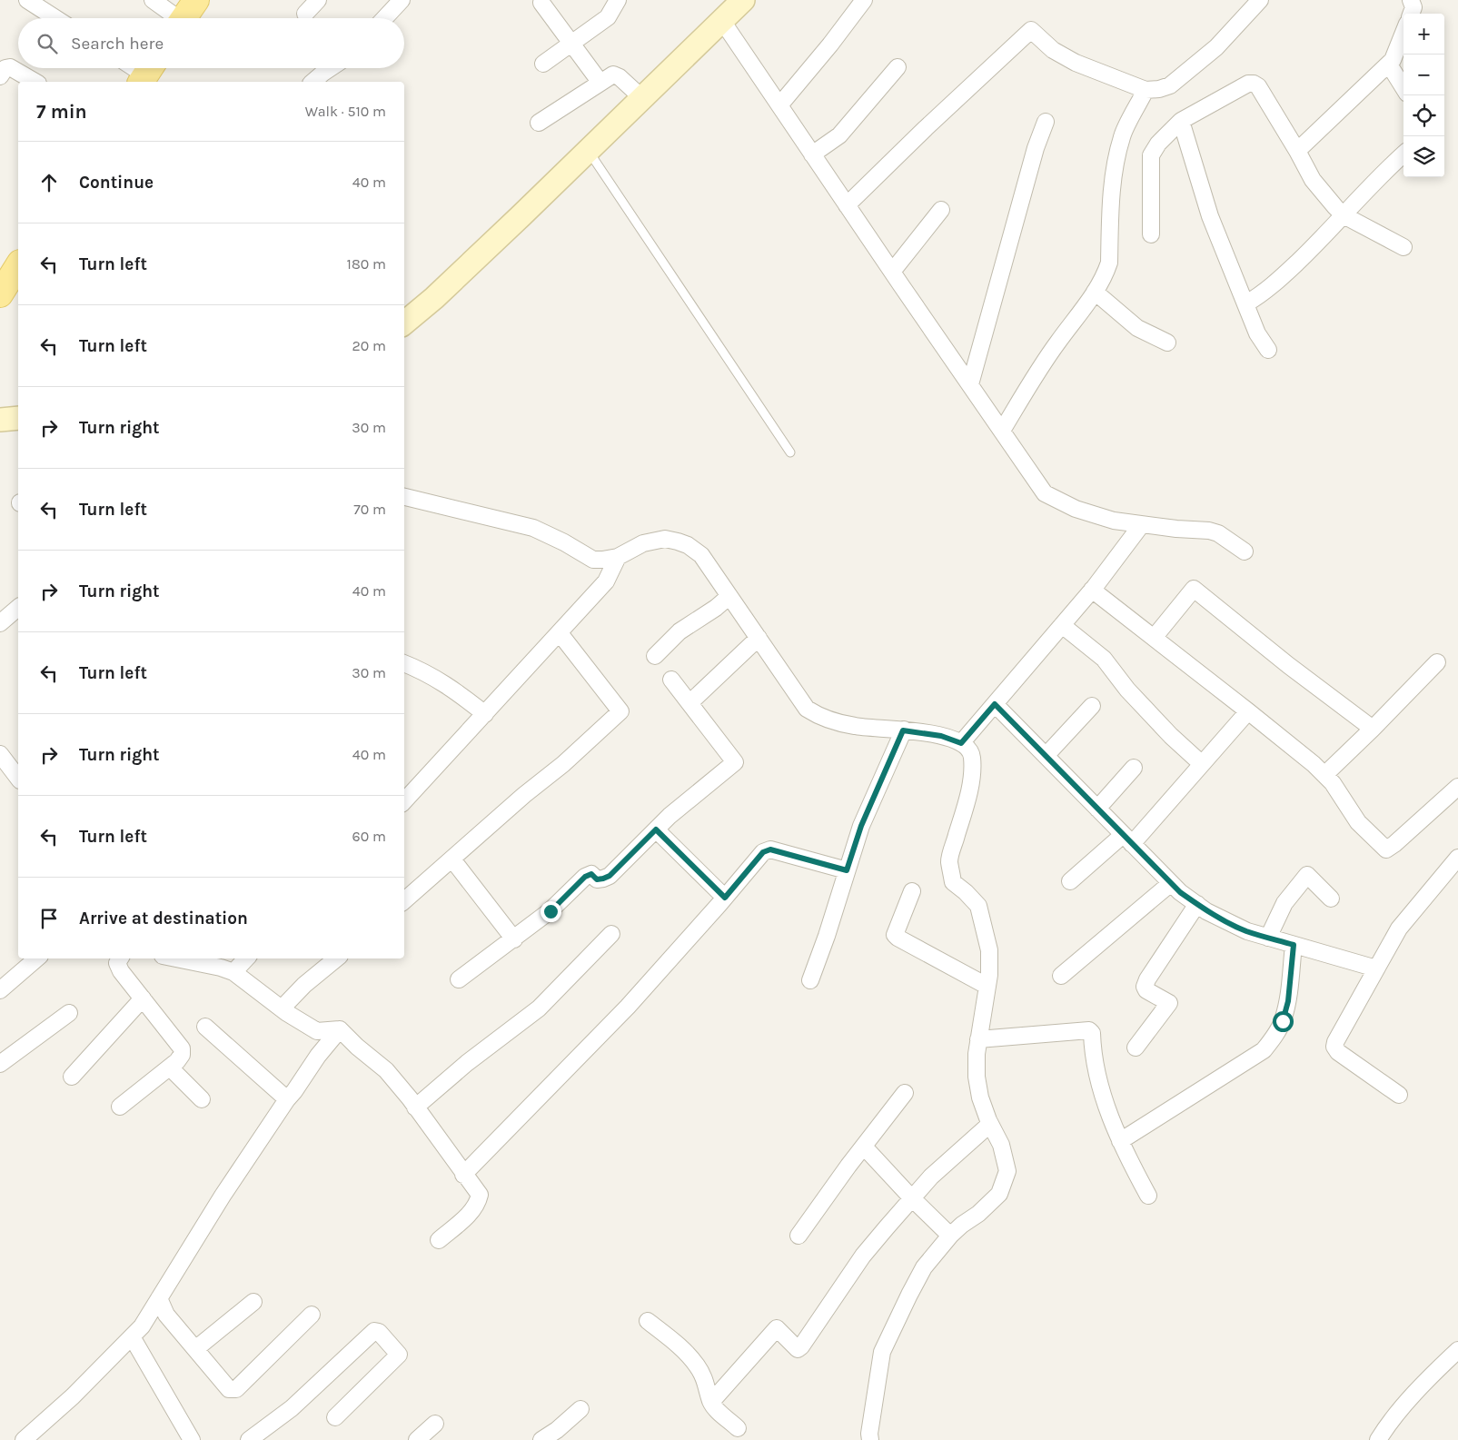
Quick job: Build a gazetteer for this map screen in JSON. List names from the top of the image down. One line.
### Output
{"page":{"map_buttons":["+","−"],"search":"Search here","heading":["7 min","Walk · 510 m"],"list":[["Continue","40 m"],["Turn left","180 m"],["Turn left","20 m"],["Turn right","30 m"],["Turn left","70 m"],["Turn right","40 m"],["Turn left","30 m"],["Turn right","40 m"],["Turn left","60 m"],"Arrive at destination"]}}
